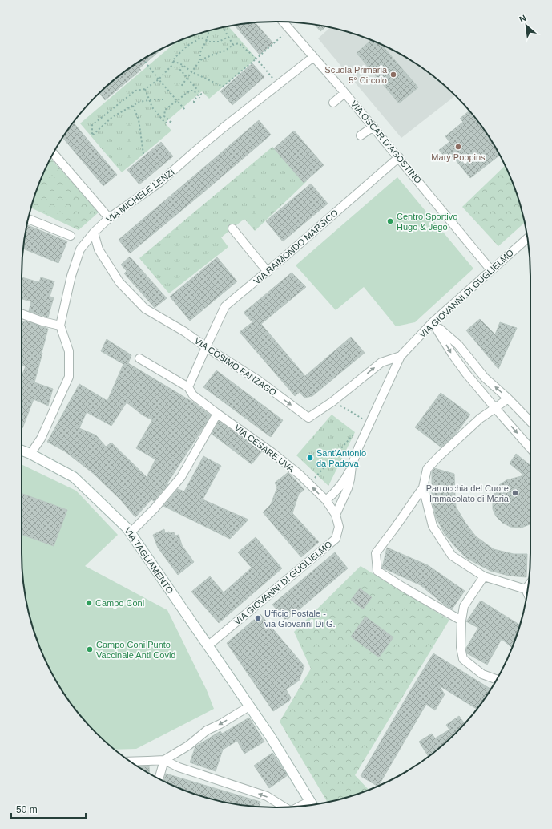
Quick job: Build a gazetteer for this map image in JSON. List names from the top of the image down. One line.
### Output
{"streets":{"street":["VIA OSCAR D'AGOSTINO","VIA MICHELE LENZI","VIA RAIMONDO MARSICO","VIA GIOVANNI DI GUGLIELMO","VIA COSIMO FANZAGO","VIA CESARE UVA","VIA TAGLIAMENTO"]},"crossings":[["VIA OSCAR D'AGOSTINO","VIA MICHELE LENZI"],["VIA OSCAR D'AGOSTINO","VIA RAIMONDO MARSICO"],["VIA OSCAR D'AGOSTINO","VIA GIOVANNI DI GUGLIELMO"],["VIA MICHELE LENZI","VIA COSIMO FANZAGO"],["VIA MICHELE LENZI","VIA TAGLIAMENTO"],["VIA RAIMONDO MARSICO","VIA COSIMO FANZAGO"],["VIA GIOVANNI DI GUGLIELMO","VIA COSIMO FANZAGO"],["VIA GIOVANNI DI GUGLIELMO","VIA CESARE UVA"],["VIA GIOVANNI DI GUGLIELMO","VIA TAGLIAMENTO"]],"one_way":["VIA COSIMO FANZAGO","VIA CESARE UVA"],"places":["Scuola Primaria 5° Circolo","Mary Poppins","Centro Sportivo Hugo & Jego","Sant'Antonio da Padova","Parrocchia del Cuore Immacolato di Maria","Campo Coni","Ufficio Postale - via Giovanni Di G.","Campo Coni Punto Vaccinale Anti Covid"],"scale_bar":"50 m","north":"top left"}
